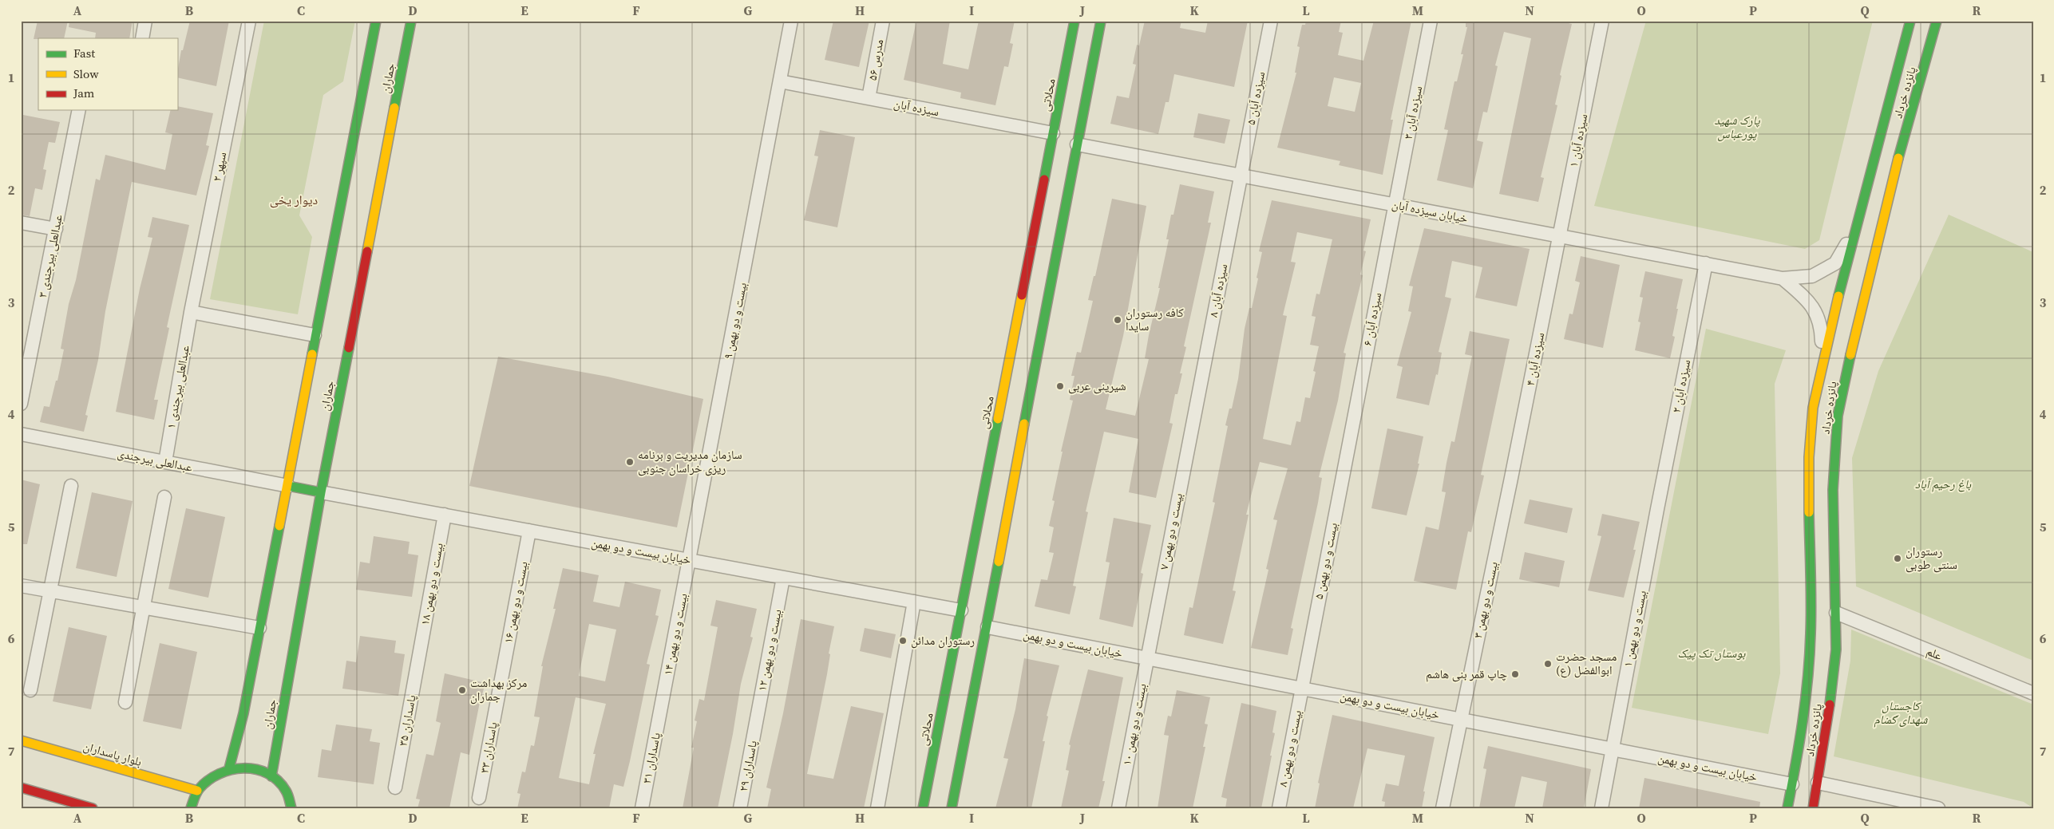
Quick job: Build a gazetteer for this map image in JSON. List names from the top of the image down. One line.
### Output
{"streets":{"main road":["جماران","پانزده خرداد","محلاتی","بلوار پاسداران"],"street":["مدرس ۵۶","سیزده آبان ۵","سیزده آبان","سیزده آبان ۳","سیزده آبان ۱","سپهر ۲","خیابان سیزده آبان","عبدالعلی بیرجندی ۳","سیزده آبان ۸","سیزده آبان ۶","بیست و دو بهمن ۹","سیزده آبان ۴","سیزده آبان ۲","عبدالعلی بیرجندی ۱","عبدالعلی بیرجندی","بیست و دو بهمن ۷","خیابان بیست و دو بهمن","بیست و دو بهمن ۵","بیست و دو بهمن ۱۸","بیست و دو بهمن ۳","بیست و دو بهمن ۱۶","بیست و دو بهمن ۱","بیست و دو بهمن ۱۴","بیست و دو بهمن ۱۲","علم","پاسداران ۳۵","بیست و دو بهمن ۱۰","پاسداران ۳۳","بیست و دو بهمن ۸","پاسداران ۳۱","پاسداران ۲۹"]},"crossings":[["مدرس ۵۶","سیزده آبان"],["جماران","عبدالعلی بیرجندی"],["جماران","خیابان بیست و دو بهمن"],["پانزده خرداد","خیابان سیزده آبان"],["پانزده خرداد","خیابان بیست و دو بهمن"],["پانزده خرداد","علم"],["محلاتی","سیزده آبان"],["محلاتی","خیابان بیست و دو بهمن"],["سیزده آبان ۵","خیابان سیزده آبان"],["سیزده آبان ۵","سیزده آبان ۸"],["سیزده آبان","بیست و دو بهمن ۹"],["سیزده آبان ۳","خیابان سیزده آبان"],["سیزده آبان ۳","سیزده آبان ۶"],["سیزده آبان ۱","خیابان سیزده آبان"],["سیزده آبان ۱","سیزده آبان ۴"],["سپهر ۲","عبدالعلی بیرجندی ۱"],["خیابان سیزده آبان","سیزده آبان ۸"],["خیابان سیزده آبان","سیزده آبان ۶"],["خیابان سیزده آبان","سیزده آبان ۴"],["خیابان سیزده آبان","سیزده آبان ۲"],["سیزده آبان ۸","بیست و دو بهمن ۷"],["سیزده آبان ۶","بیست و دو بهمن ۵"],["بیست و دو بهمن ۹","خیابان بیست و دو بهمن"],["بیست و دو بهمن ۹","بیست و دو بهمن ۱۴"],["سیزده آبان ۴","بیست و دو بهمن ۳"],["سیزده آبان ۲","بیست و دو بهمن ۱"],["عبدالعلی بیرجندی ۱","عبدالعلی بیرجندی"],["بیست و دو بهمن ۷","خیابان بیست و دو بهمن"],["بیست و دو بهمن ۷","بیست و دو بهمن ۱۰"],["خیابان بیست و دو بهمن","بیست و دو بهمن ۵"],["خیابان بیست و دو بهمن","بیست و دو بهمن ۱۸"],["خیابان بیست و دو بهمن","بیست و دو بهمن ۳"],["خیابان بیست و دو بهمن","بیست و دو بهمن ۱۶"],["خیابان بیست و دو بهمن","بیست و دو بهمن ۱"],["خیابان بیست و دو بهمن","بیست و دو بهمن ۱۴"],["خیابان بیست و دو بهمن","بیست و دو بهمن ۱۲"],["خیابان بیست و دو بهمن","بیست و دو بهمن ۱۰"],["خیابان بیست و دو بهمن","بیست و دو بهمن ۸"],["بیست و دو بهمن ۵","بیست و دو بهمن ۸"],["بیست و دو بهمن ۱۸","پاسداران ۳۵"],["بیست و دو بهمن ۱۶","پاسداران ۳۳"],["بیست و دو بهمن ۱۴","پاسداران ۳۱"],["بیست و دو بهمن ۱۲","پاسداران ۲۹"]],"districts":["دیوار یخی"],"parks":["پارک شهید پورعباس","باغ رحیم آباد","بوستان تک پیک","کاجستان شهدای گمنام"],"places":["کافه رستوران سایدا","شیرینی عربی","سازمان مدیریت و برنامه ریزی خراسان جنوبی","رستوران سنتی طوبی","رستوران مدائن","مسجد حضرت ابوالفضل (ع)","چاپ قمر بنی هاشم","مرکز بهداشت جماران"],"legend":["Fast","Slow","Jam"],"grid":{"columns":["A","B","C","D","E","F","G","H","I","J","K","L","M","N","O","P","Q","R"],"rows":["1","2","3","4","5","6","7"]}}
